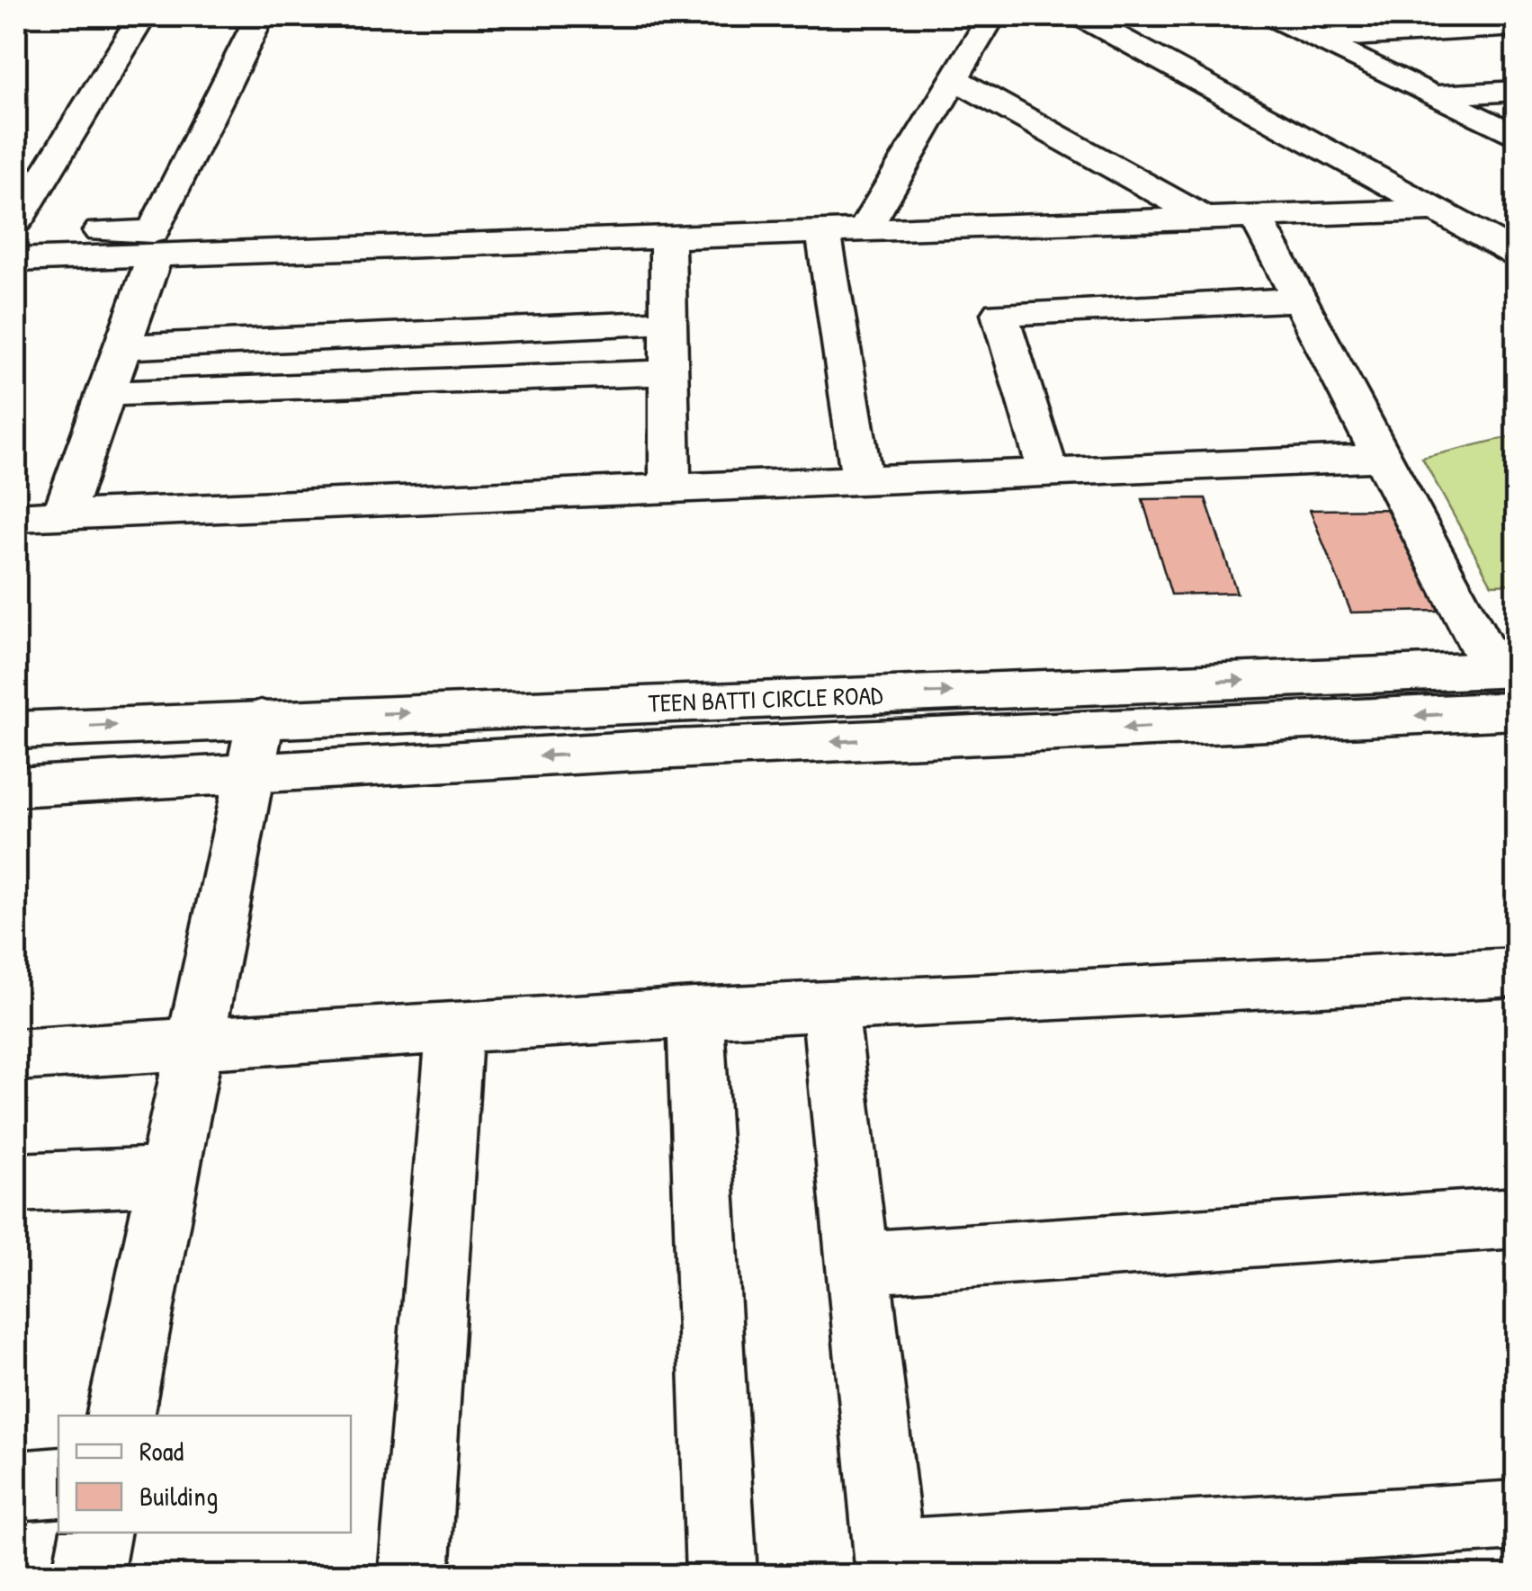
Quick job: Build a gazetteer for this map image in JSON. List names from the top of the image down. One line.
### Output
{"streets":{"street":["TEEN BATTI CIRCLE ROAD"]},"legend":["Road","Building"]}
